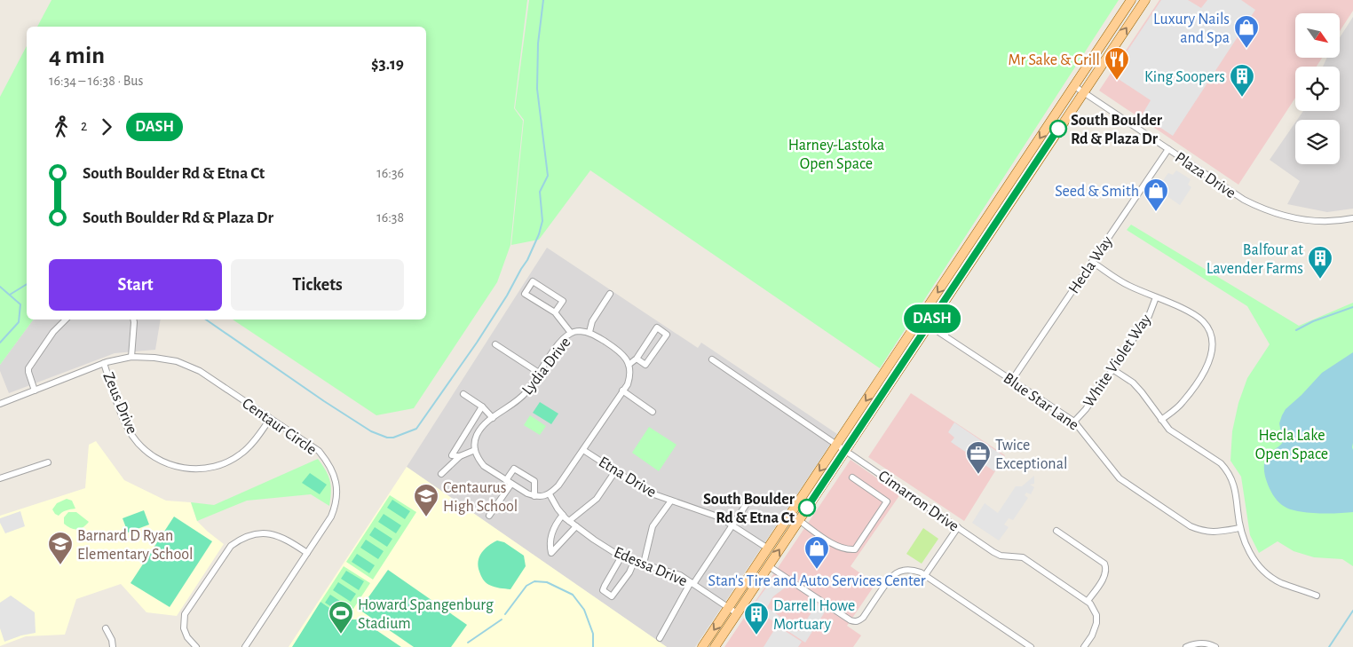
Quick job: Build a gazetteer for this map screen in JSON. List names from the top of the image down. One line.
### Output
{"streets":{"street":["Plaza Drive","Hecla Way","White Violet Way","Lydia Drive","Blue Star Lane","Zeus Drive","Centaur Circle","Etna Drive","Cimarron Drive","Edessa Drive"]},"crossings":[["Plaza Drive","Hecla Way"],["Hecla Way","Blue Star Lane"],["White Violet Way","Blue Star Lane"],["Zeus Drive","Centaur Circle"]],"parks":["Harney-Lastoka Open Space","Hecla Lake Open Space"],"places":{"shop":["Luxury Nails and Spa","Seed & Smith","Stan's Tire and Auto Services Center"],"restaurant":["Mr Sake & Grill"],"building":["King Soopers","Balfour at Lavender Farms","Darrell Howe Mortuary"],"other":["South Boulder Rd & Plaza Dr","South Boulder Rd & Etna Ct"],"office":["Twice Exceptional"],"school or university":["Centaurus High School","Barnard D Ryan Elementary School"],"sports":["Howard Spangenburg Stadium"]},"lines":["bus line DASH"],"north":"bottom right","page":{"on_map":"DASH","heading":["4 min","16:34 – 16:38 · Bus","$3.19"],"legs":["2","DASH"],"list":[{"name":"South Boulder Rd & Etna Ct","value":"16:36"},{"name":"South Boulder Rd & Plaza Dr","value":"16:38"}],"buttons":["Start","Tickets"]}}
